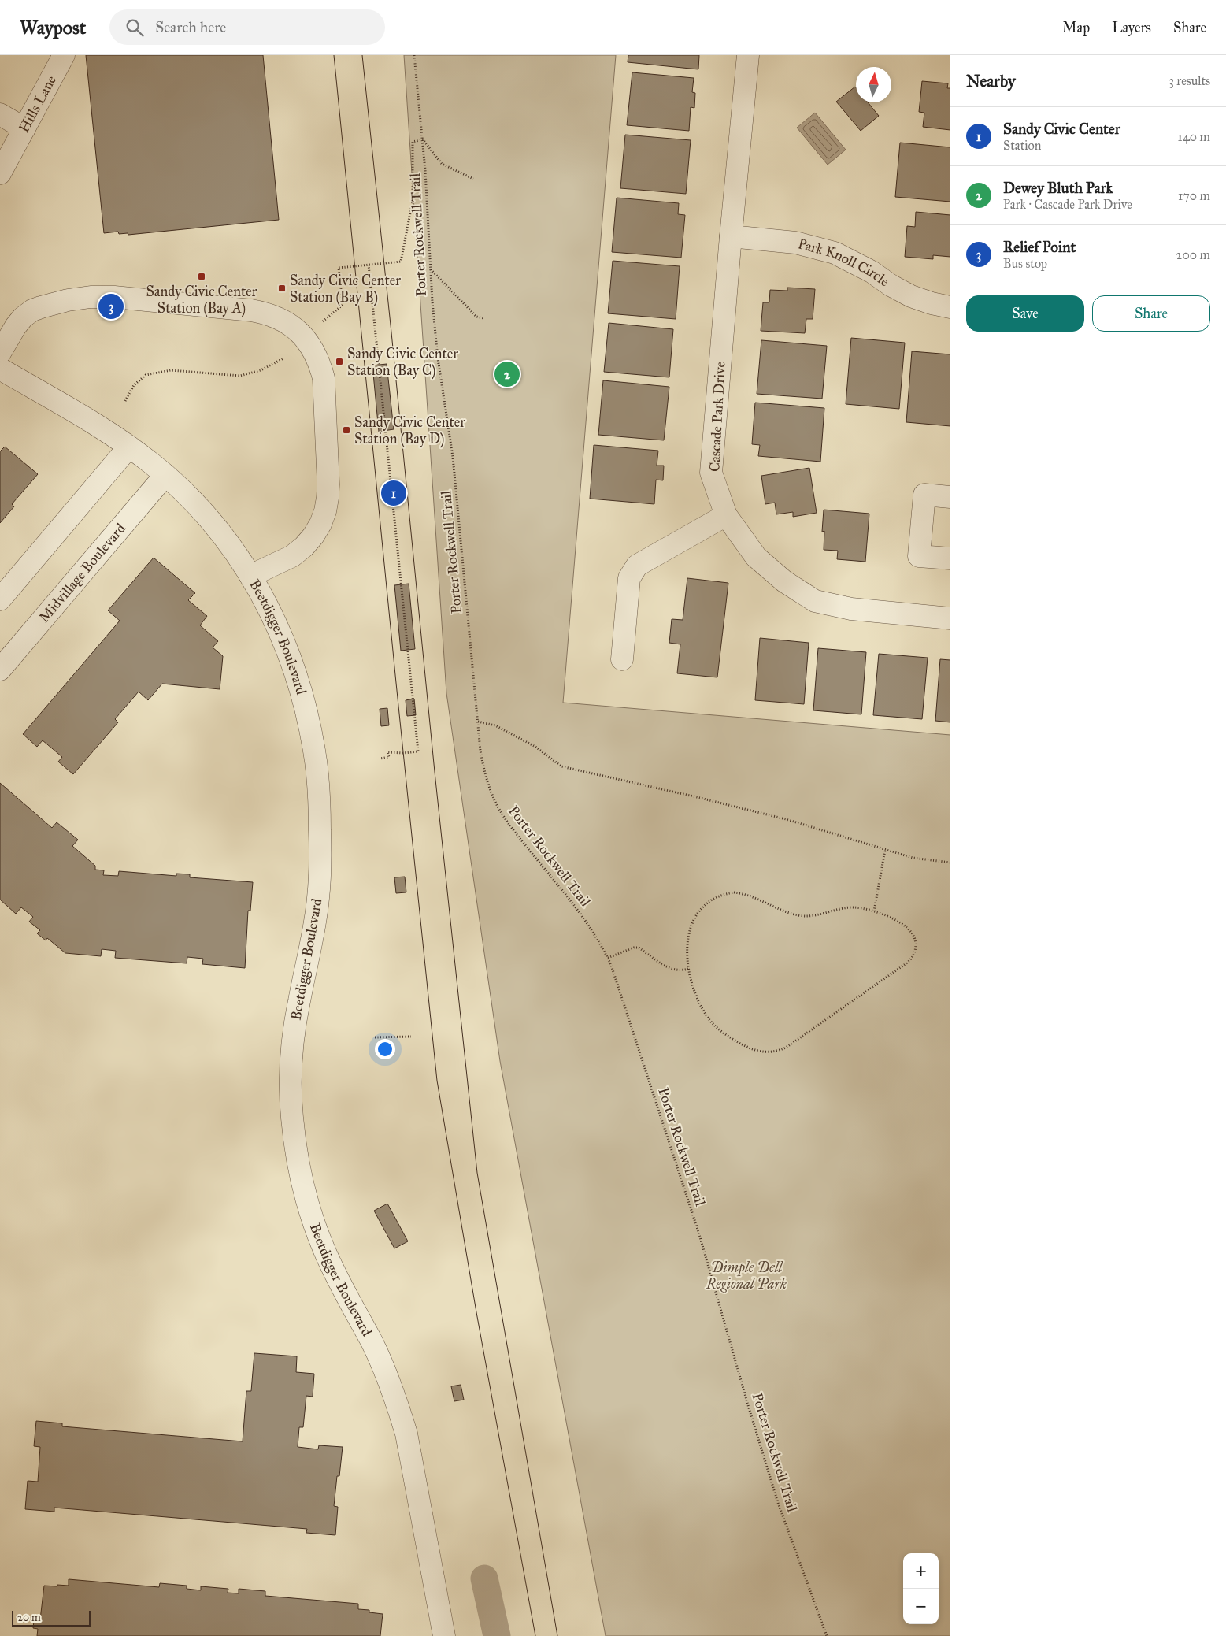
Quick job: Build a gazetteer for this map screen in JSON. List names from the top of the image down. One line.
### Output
{"streets":{"street":["Hills Lane","Park Knoll Circle","Cascade Park Drive","Midvillage Boulevard","Beetdigger Boulevard"],"path":["Porter Rockwell Trail"]},"crossings":[["Park Knoll Circle","Cascade Park Drive"],["Midvillage Boulevard","Beetdigger Boulevard"]],"parks":["Dimple Dell Regional Park"],"places":{"transit":["Sandy Civic Center Station (Bay A)","Sandy Civic Center Station (Bay B)","Sandy Civic Center Station (Bay C)","Sandy Civic Center Station (Bay D)"]},"scale_bar":"20 m","north":"top","page":{"header":"Waypost","search":"Search here","nav":["Map","Layers","Share"],"heading":["Nearby","3 results"],"list":[{"mark":"1","name":"Sandy Civic Center","note":"Station","value":"140 m"},{"mark":"2","name":"Dewey Bluth Park","note":"Park · Cascade Park Drive","value":"170 m"},{"mark":"3","name":"Relief Point","note":"Bus stop","value":"200 m"}],"buttons":["Save","Share"],"pins":["3","2","1"],"map_buttons":["+","−"],"scale":"20 m"}}
